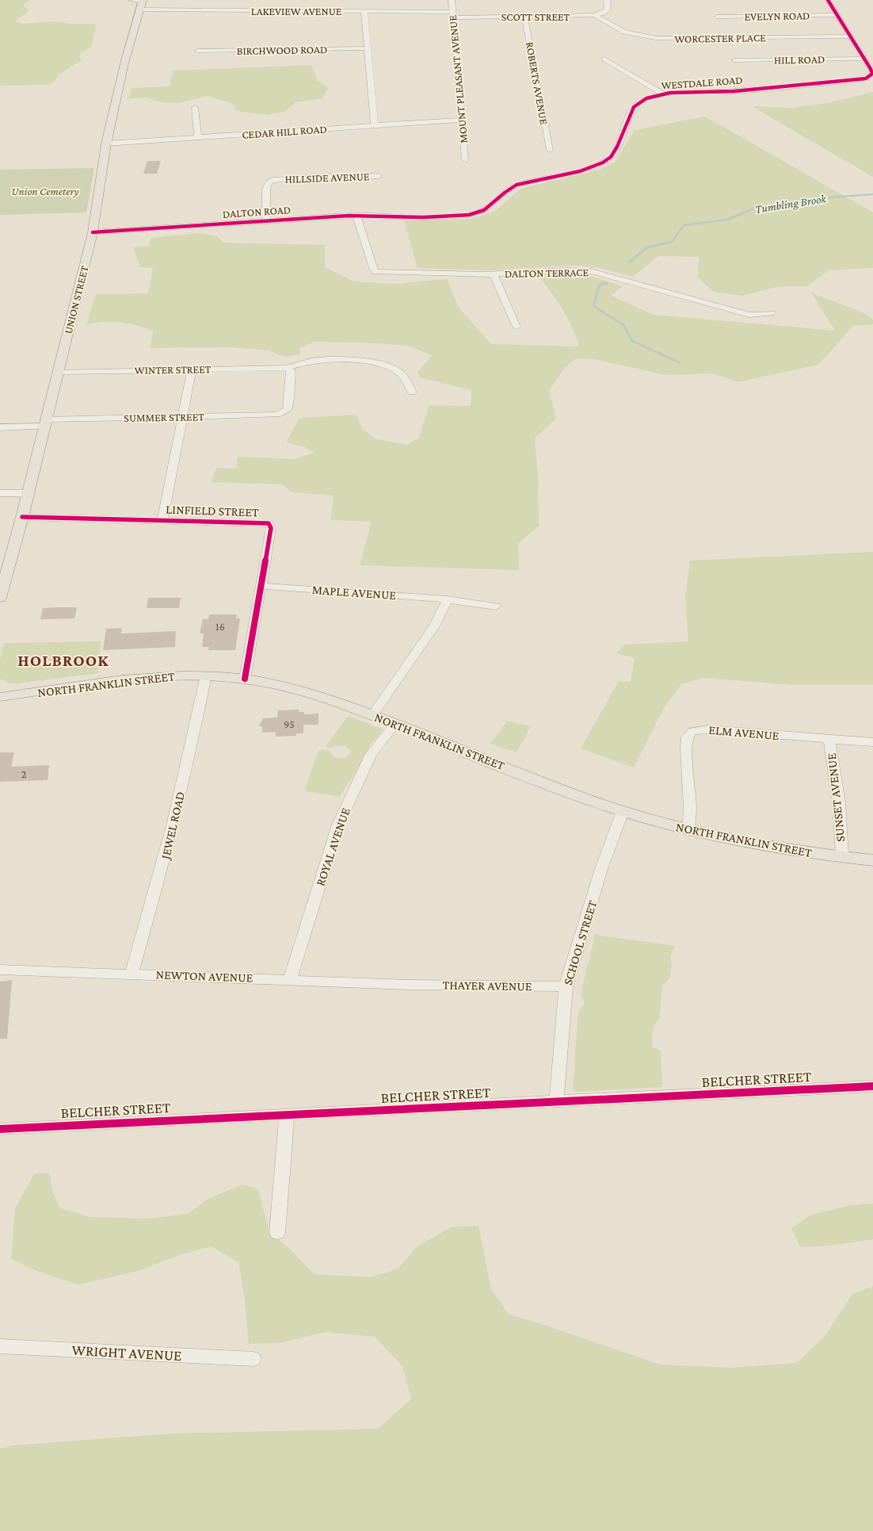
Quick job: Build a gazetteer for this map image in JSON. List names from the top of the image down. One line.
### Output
{"streets":{"main road":["UNION STREET","NORTH FRANKLIN STREET"],"street":["LAKEVIEW AVENUE","EVELYN ROAD","SCOTT STREET","WORCESTER PLACE","BIRCHWOOD ROAD","HILL ROAD","MOUNT PLEASANT AVENUE","WESTDALE ROAD","ROBERTS AVENUE","CEDAR HILL ROAD","HILLSIDE AVENUE","DALTON ROAD","DALTON TERRACE","WINTER STREET","SUMMER STREET","LINFIELD STREET","MAPLE AVENUE","ELM AVENUE","SUNSET AVENUE","JEWEL ROAD","ROYAL AVENUE","SCHOOL STREET","NEWTON AVENUE","THAYER AVENUE","BELCHER STREET","WRIGHT AVENUE"]},"crossings":[["LAKEVIEW AVENUE","SCOTT STREET"],["LAKEVIEW AVENUE","MOUNT PLEASANT AVENUE"],["LAKEVIEW AVENUE","UNION STREET"],["EVELYN ROAD","WESTDALE ROAD"],["SCOTT STREET","WORCESTER PLACE"],["SCOTT STREET","MOUNT PLEASANT AVENUE"],["SCOTT STREET","ROBERTS AVENUE"],["WORCESTER PLACE","WESTDALE ROAD"],["HILL ROAD","WESTDALE ROAD"],["MOUNT PLEASANT AVENUE","CEDAR HILL ROAD"],["WESTDALE ROAD","DALTON ROAD"],["CEDAR HILL ROAD","UNION STREET"],["HILLSIDE AVENUE","DALTON ROAD"],["DALTON ROAD","DALTON TERRACE"],["DALTON ROAD","UNION STREET"],["UNION STREET","WINTER STREET"],["UNION STREET","SUMMER STREET"],["UNION STREET","LINFIELD STREET"],["WINTER STREET","SUMMER STREET"],["LINFIELD STREET","MAPLE AVENUE"],["LINFIELD STREET","NORTH FRANKLIN STREET"],["NORTH FRANKLIN STREET","ELM AVENUE"],["NORTH FRANKLIN STREET","SUNSET AVENUE"],["NORTH FRANKLIN STREET","JEWEL ROAD"],["NORTH FRANKLIN STREET","ROYAL AVENUE"],["NORTH FRANKLIN STREET","SCHOOL STREET"],["ELM AVENUE","SUNSET AVENUE"],["JEWEL ROAD","NEWTON AVENUE"],["ROYAL AVENUE","NEWTON AVENUE"],["SCHOOL STREET","THAYER AVENUE"],["SCHOOL STREET","BELCHER STREET"],["NEWTON AVENUE","THAYER AVENUE"]],"districts":["HOLBROOK"],"water":["Tumbling Brook"],"parks":["Union Cemetery"],"house_numbers":["16","95","2"]}
